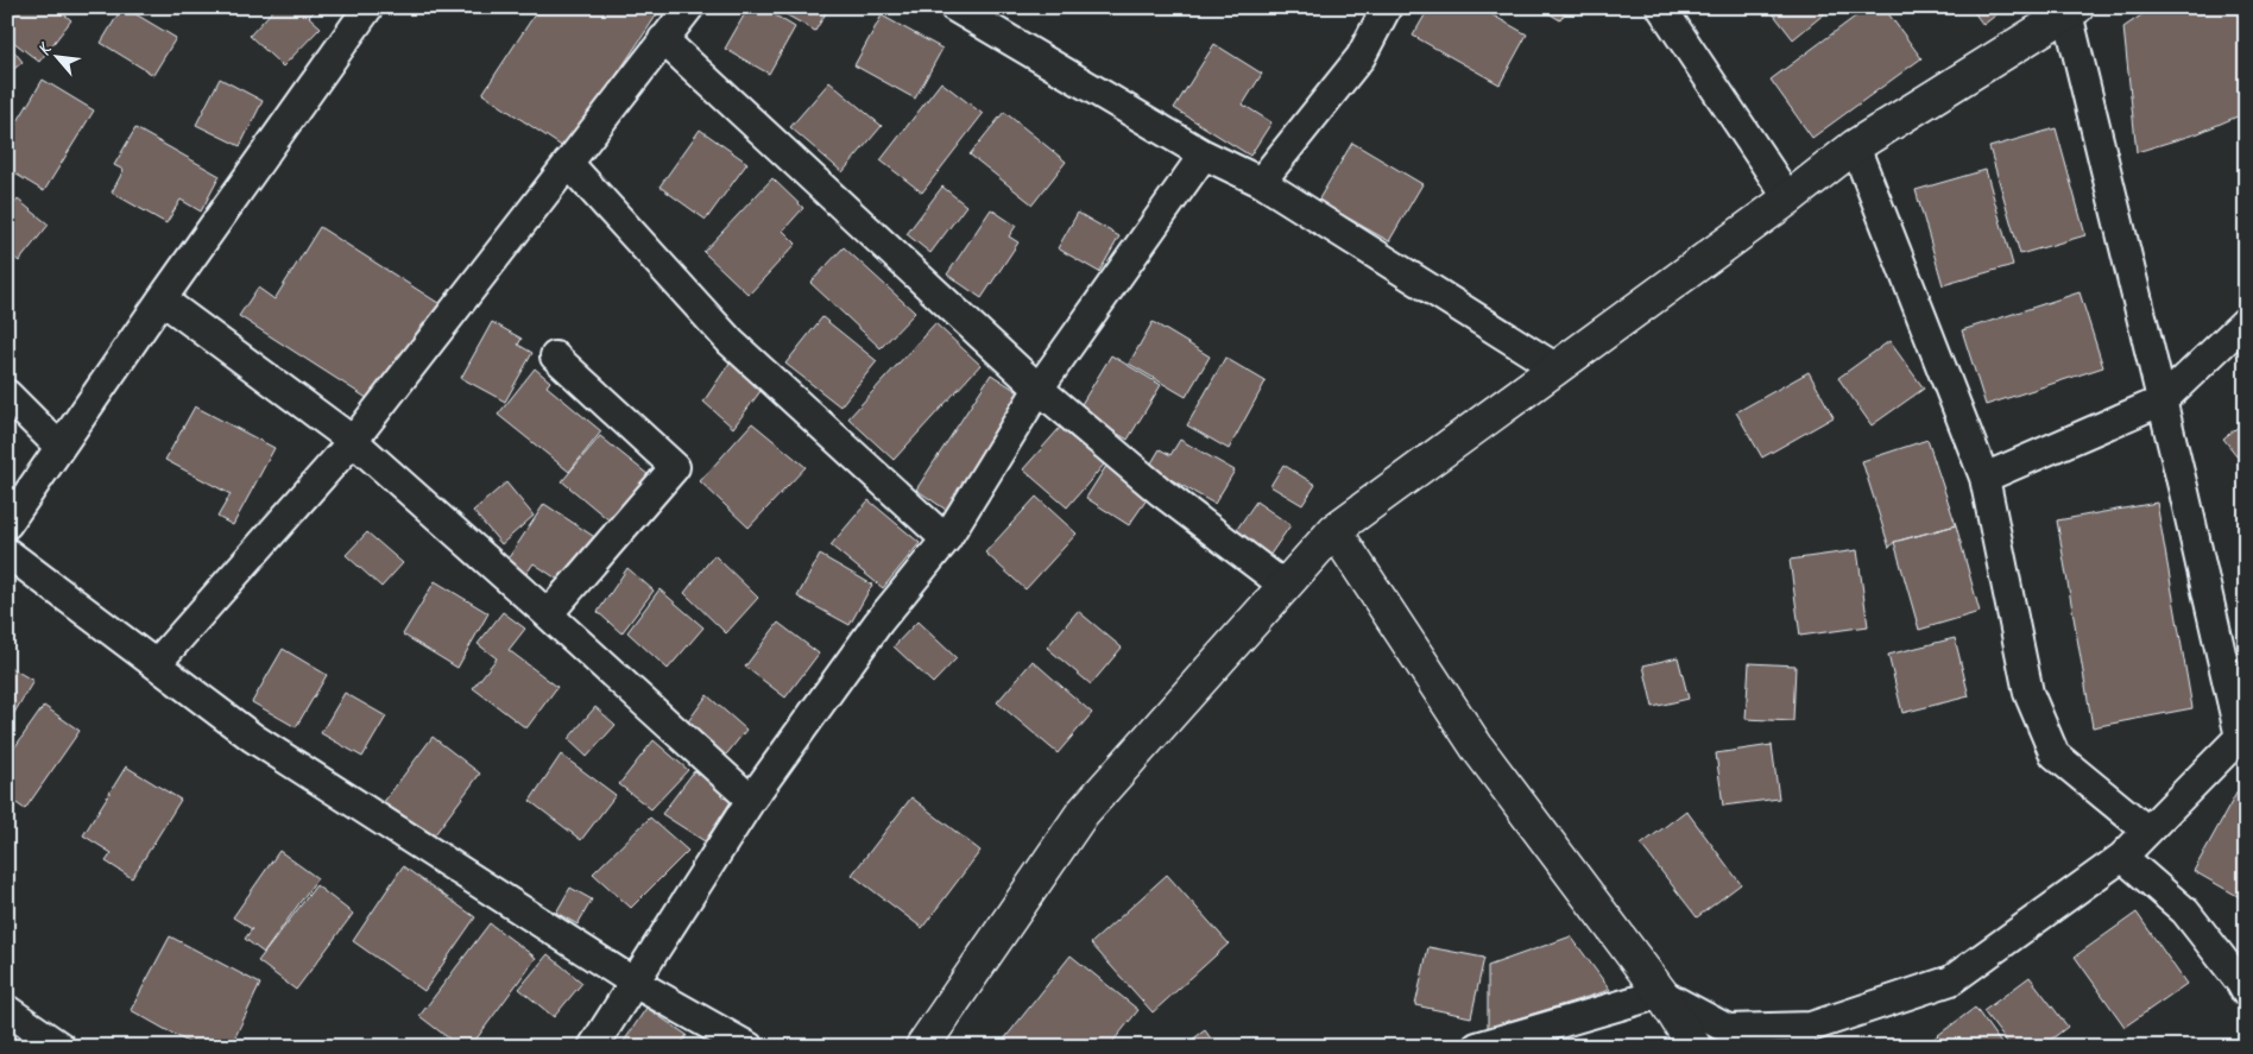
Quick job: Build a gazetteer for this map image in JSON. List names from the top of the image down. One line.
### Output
{"north":"top left"}
